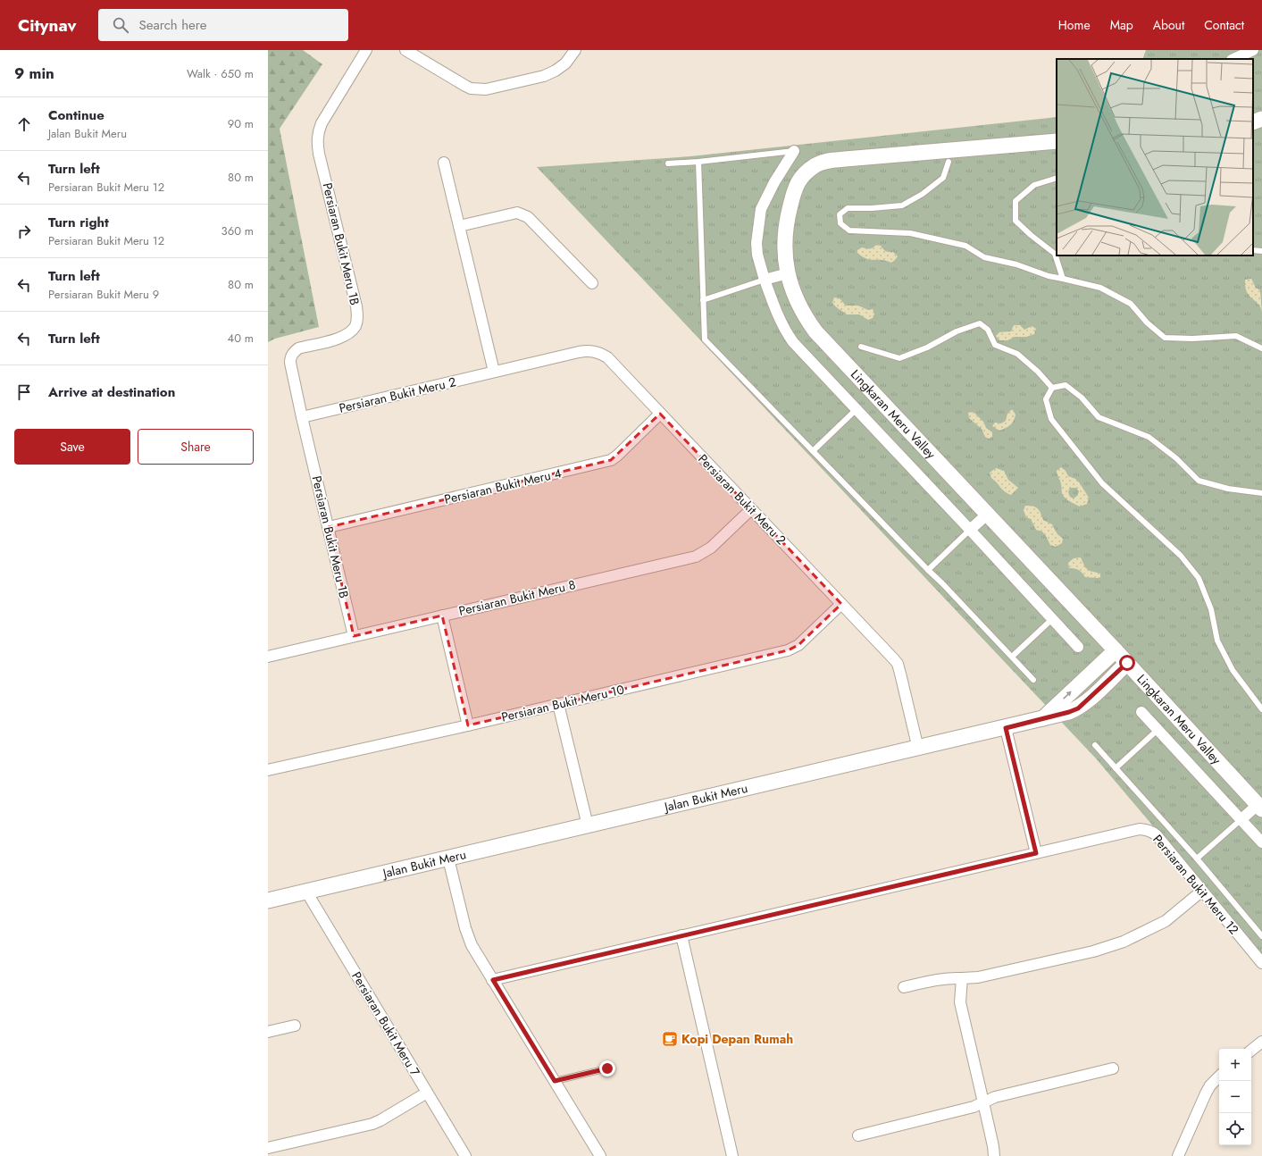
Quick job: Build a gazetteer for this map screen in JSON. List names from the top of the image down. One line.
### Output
{"streets":{"street":["Persiaran Bukit Meru 1B","Persiaran Bukit Meru 2","Lingkaran Meru Valley","Persiaran Bukit Meru 4","Persiaran Bukit Meru 8","Persiaran Bukit Meru 10","Jalan Bukit Meru","Persiaran Bukit Meru 12","Persiaran Bukit Meru 7"]},"crossings":[["Persiaran Bukit Meru 1B","Persiaran Bukit Meru 2"],["Persiaran Bukit Meru 1B","Persiaran Bukit Meru 4"],["Persiaran Bukit Meru 1B","Persiaran Bukit Meru 8"],["Persiaran Bukit Meru 2","Persiaran Bukit Meru 4"],["Persiaran Bukit Meru 2","Persiaran Bukit Meru 8"],["Persiaran Bukit Meru 2","Persiaran Bukit Meru 10"],["Persiaran Bukit Meru 2","Jalan Bukit Meru"],["Lingkaran Meru Valley","Jalan Bukit Meru"],["Jalan Bukit Meru","Persiaran Bukit Meru 7"]],"places":{"cafe":["Kopi Depan Rumah"]},"page":{"header":"Citynav","search":"Search here","nav":["Home","Map","About","Contact"],"heading":["9 min","Walk · 650 m"],"list":[["Continue","Jalan Bukit Meru","90 m"],["Turn left","Persiaran Bukit Meru 12","80 m"],["Turn right","Persiaran Bukit Meru 12","360 m"],["Turn left","Persiaran Bukit Meru 9","80 m"],["Turn left","40 m"],"Arrive at destination"],"buttons":["Save","Share"],"map_buttons":["+","−"]}}
